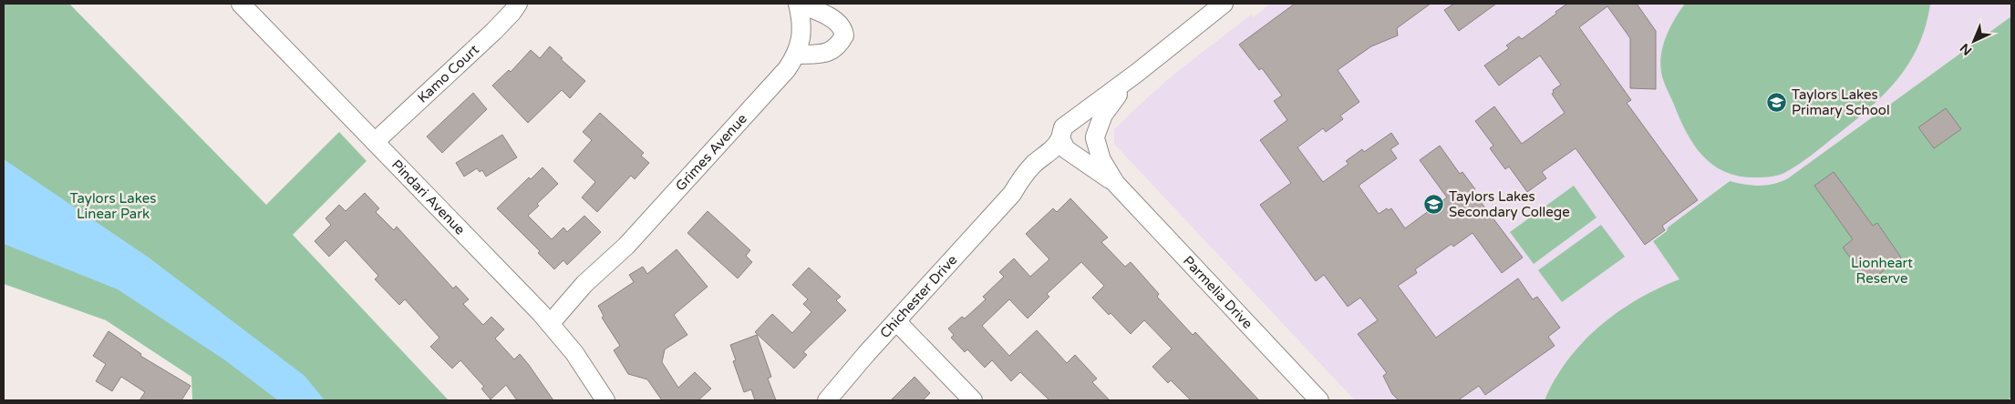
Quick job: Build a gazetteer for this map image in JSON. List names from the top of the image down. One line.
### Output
{"streets":{"street":["Kamo Court","Grimes Avenue","Pindari Avenue","Parmelia Drive","Chichester Drive"]},"crossings":[["Kamo Court","Pindari Avenue"],["Grimes Avenue","Pindari Avenue"],["Parmelia Drive","Chichester Drive"]],"parks":["Taylors Lakes Linear Park","Lionheart Reserve"],"places":{"school or university":["Taylors Lakes Primary School","Taylors Lakes Secondary College"]},"north":"bottom left"}
